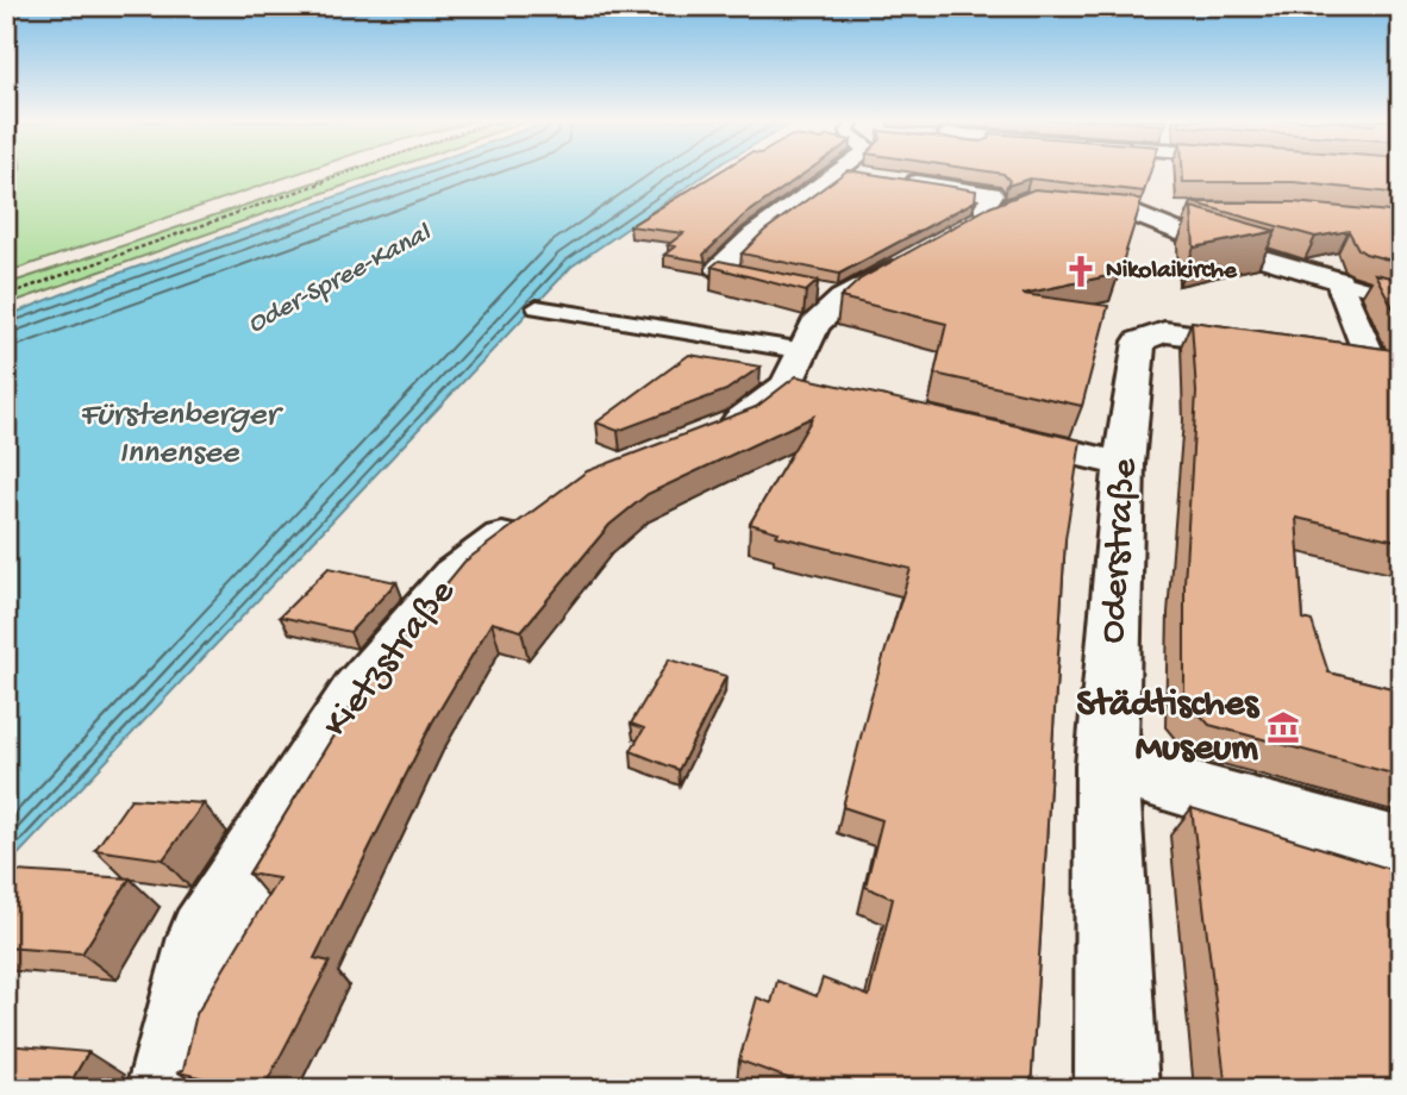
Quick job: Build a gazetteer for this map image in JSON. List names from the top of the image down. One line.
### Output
{"streets":{"street":["Oderstraße","Kietzstraße"]},"water":["Oder-Spree-Kanal","Fürstenberger Innensee"],"places":{"church":["Nikolaikirche"],"museum":["Städtisches Museum"]}}
